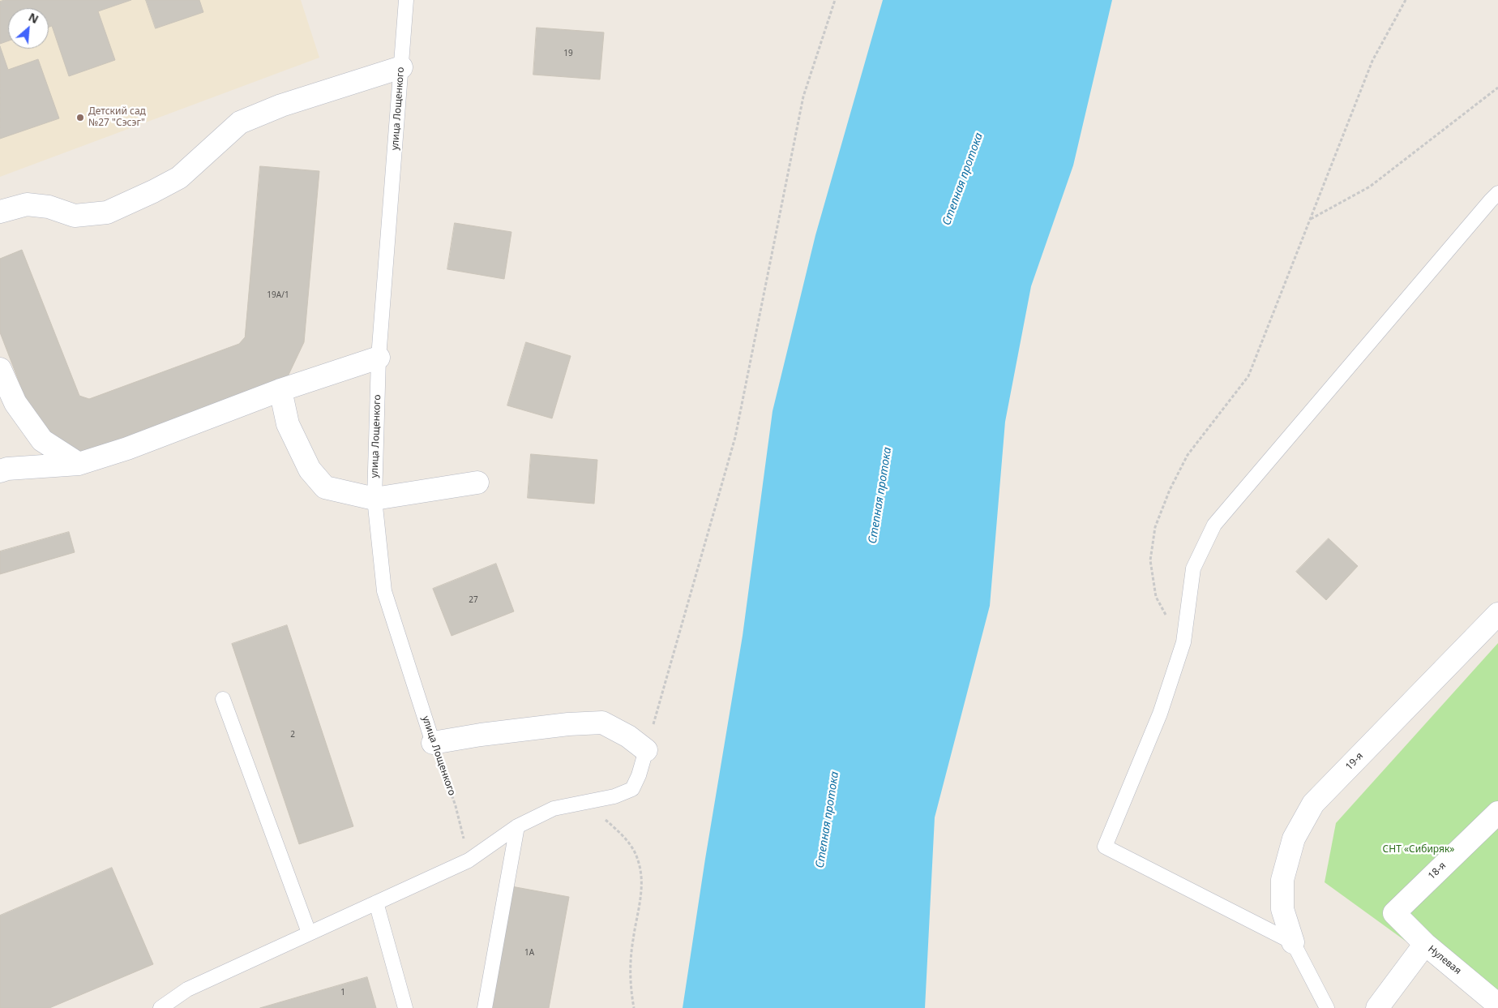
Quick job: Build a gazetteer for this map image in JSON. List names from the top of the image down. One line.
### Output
{"streets":{"street":["19-я","18-я","Нулевая"],"lane":["улица Лощенкого"]},"crossings":[["18-я","Нулевая"]],"water":["Степная протока"],"parks":["СНТ «Сибиряк»"],"places":["Детский сад №27 \"Сэсэг\""],"house_numbers":["19","19А/1","27","2","1А","1"],"north":"top right"}
